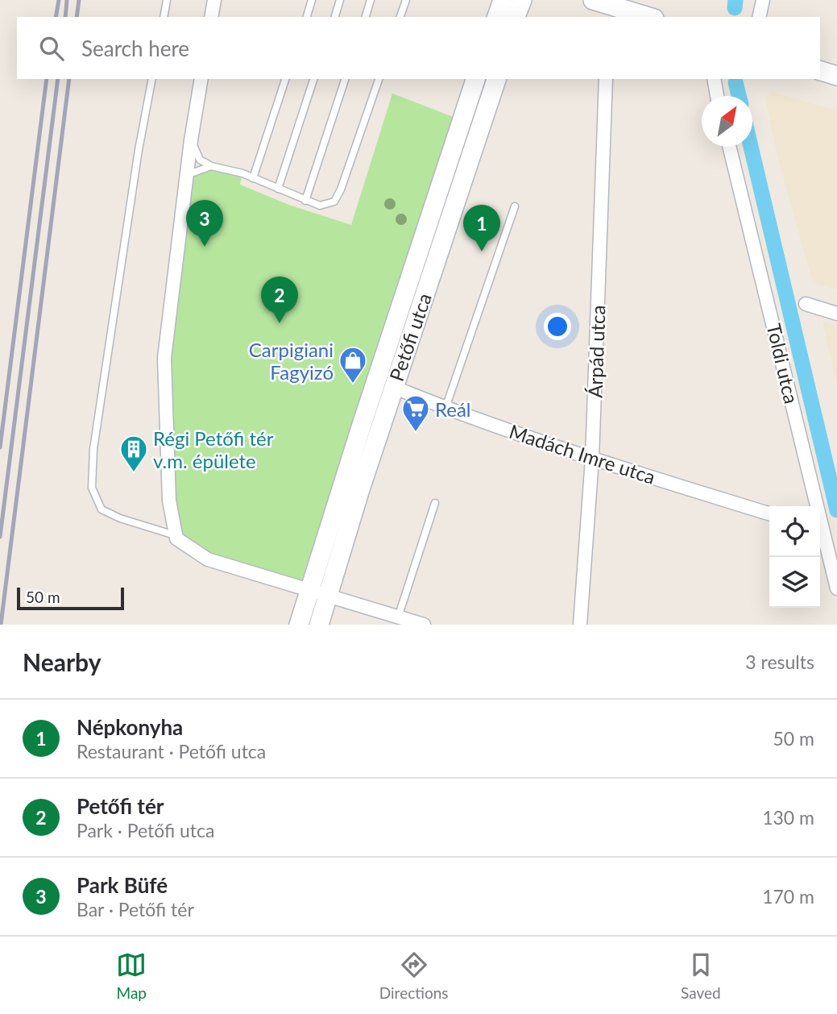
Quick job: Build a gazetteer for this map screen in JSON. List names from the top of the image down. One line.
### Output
{"streets":{"main road":["Petőfi utca"],"street":["Árpád utca","Toldi utca","Madách Imre utca"]},"crossings":[["Petőfi utca","Madách Imre utca"],["Árpád utca","Madách Imre utca"]],"places":{"shop":["Carpigiani Fagyizó"],"supermarket":["Reál"],"building":["Régi Petőfi tér v.m. épülete"]},"scale_bar":"50 m","north":"top right","page":{"search":"Search here","pins":["3","1","2"],"scale":"50 m","heading":["Nearby","3 results"],"list":[{"mark":"1","name":"Népkonyha","note":"Restaurant · Petőfi utca","value":"50 m"},{"mark":"2","name":"Petőfi tér","note":"Park · Petőfi utca","value":"130 m"},{"mark":"3","name":"Park Büfé","note":"Bar · Petőfi tér","value":"170 m"}],"nav":["Map","Directions","Saved"]}}
